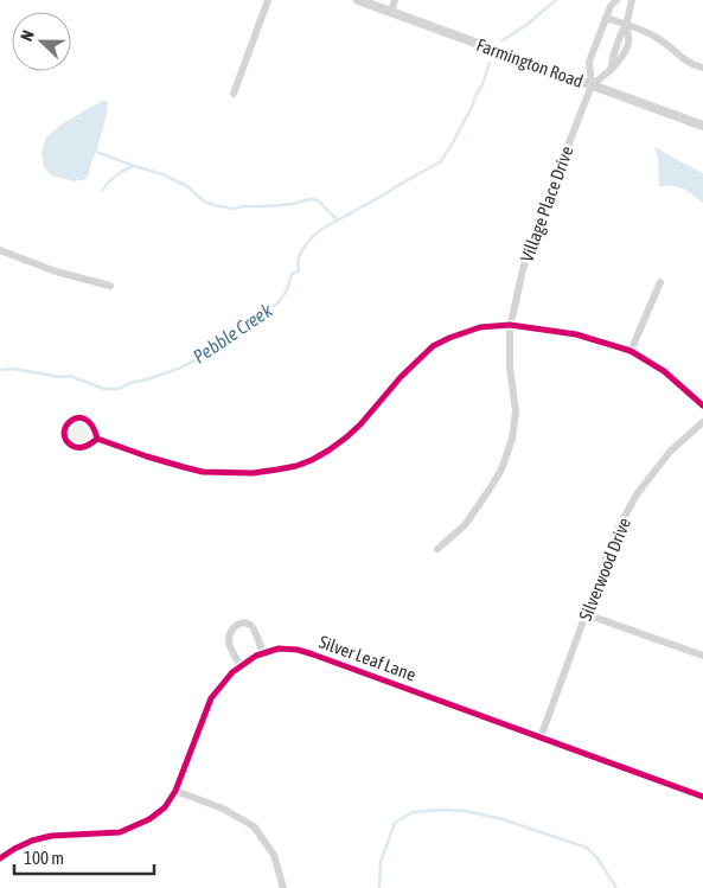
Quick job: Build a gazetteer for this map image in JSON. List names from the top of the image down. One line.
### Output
{"streets":{"street":["Farmington Road","Village Place Drive","Silverwood Drive","Silver Leaf Lane"]},"crossings":[["Farmington Road","Village Place Drive"],["Silverwood Drive","Silver Leaf Lane"]],"water":["Pebble Creek"],"scale_bar":"100 m","north":"left"}
